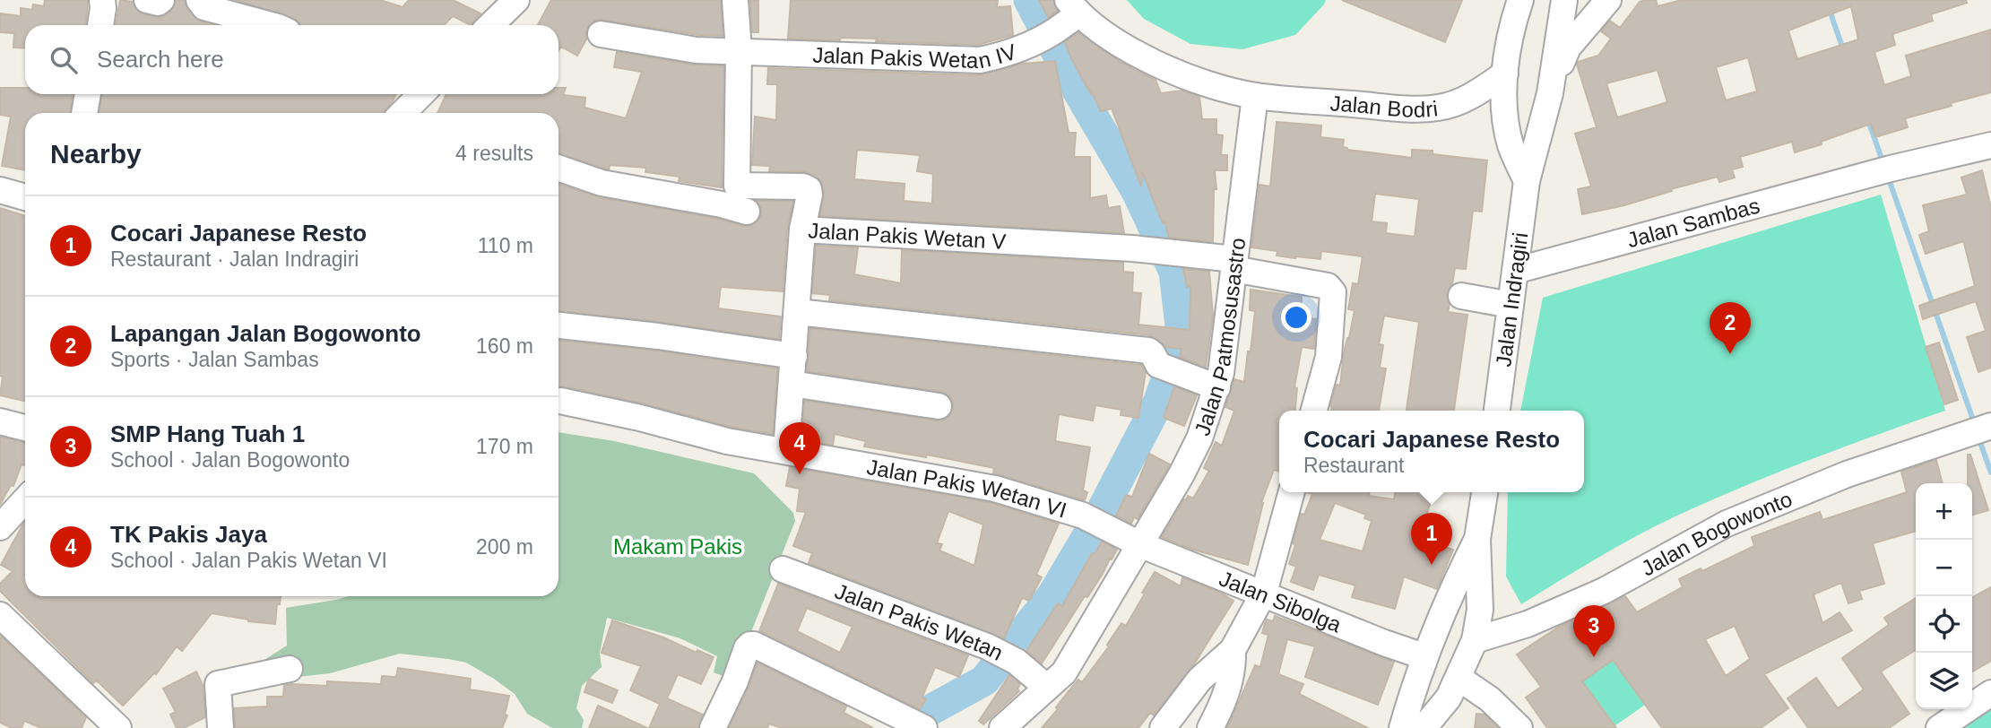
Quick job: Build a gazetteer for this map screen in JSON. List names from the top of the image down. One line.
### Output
{"streets":{"street":["Jalan Pakis Wetan IV","Jalan Bodri","Jalan Sambas","Jalan Pakis Wetan V","Jalan Indragiri","Jalan Patmosusastro","Jalan Pakis Wetan VI","Jalan Bogowonto","Jalan Sibolga","Jalan Pakis Wetan"]},"crossings":[["Jalan Bodri","Jalan Patmosusastro"],["Jalan Sambas","Jalan Indragiri"],["Jalan Pakis Wetan V","Jalan Patmosusastro"],["Jalan Patmosusastro","Jalan Pakis Wetan VI"],["Jalan Patmosusastro","Jalan Sibolga"],["Jalan Patmosusastro","Jalan Pakis Wetan"],["Jalan Pakis Wetan VI","Jalan Sibolga"]],"parks":["Makam Pakis"],"page":{"search":"Search here","heading":["Nearby","4 results"],"list":[{"mark":"1","name":"Cocari Japanese Resto","note":"Restaurant · Jalan Indragiri","value":"110 m"},{"mark":"2","name":"Lapangan Jalan Bogowonto","note":"Sports · Jalan Sambas","value":"160 m"},{"mark":"3","name":"SMP Hang Tuah 1","note":"School · Jalan Bogowonto","value":"170 m"},{"mark":"4","name":"TK Pakis Jaya","note":"School · Jalan Pakis Wetan VI","value":"200 m"}],"pins":["2","4","1","3"],"popup":["Cocari Japanese Resto","Restaurant"],"map_buttons":["+","−"]}}
